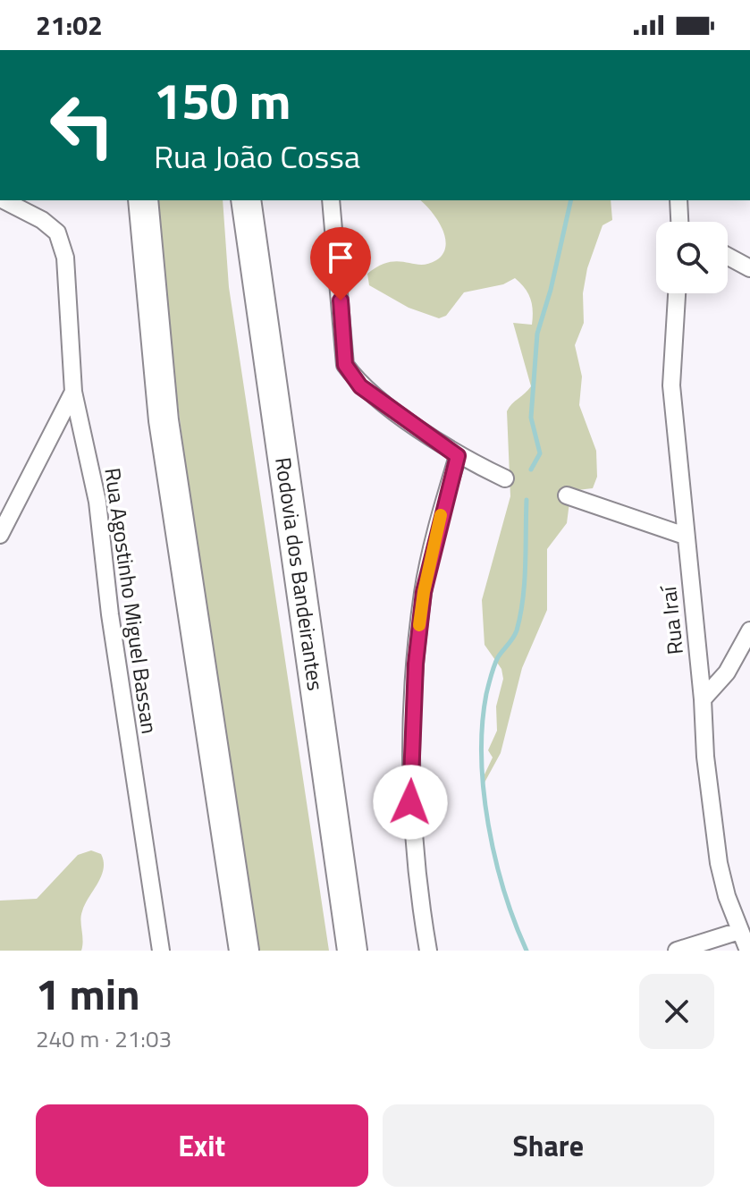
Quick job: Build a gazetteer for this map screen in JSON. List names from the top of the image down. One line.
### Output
{"streets":{"highway":["Rodovia dos Bandeirantes"],"street":["Rua Agostinho Miguel Bassan","Rua Iraí"]},"page":{"status":"21:02","turn":["150 m","Rua João Cossa"],"heading":["1 min","240 m · 21:03"],"buttons":["Exit","Share"]}}
